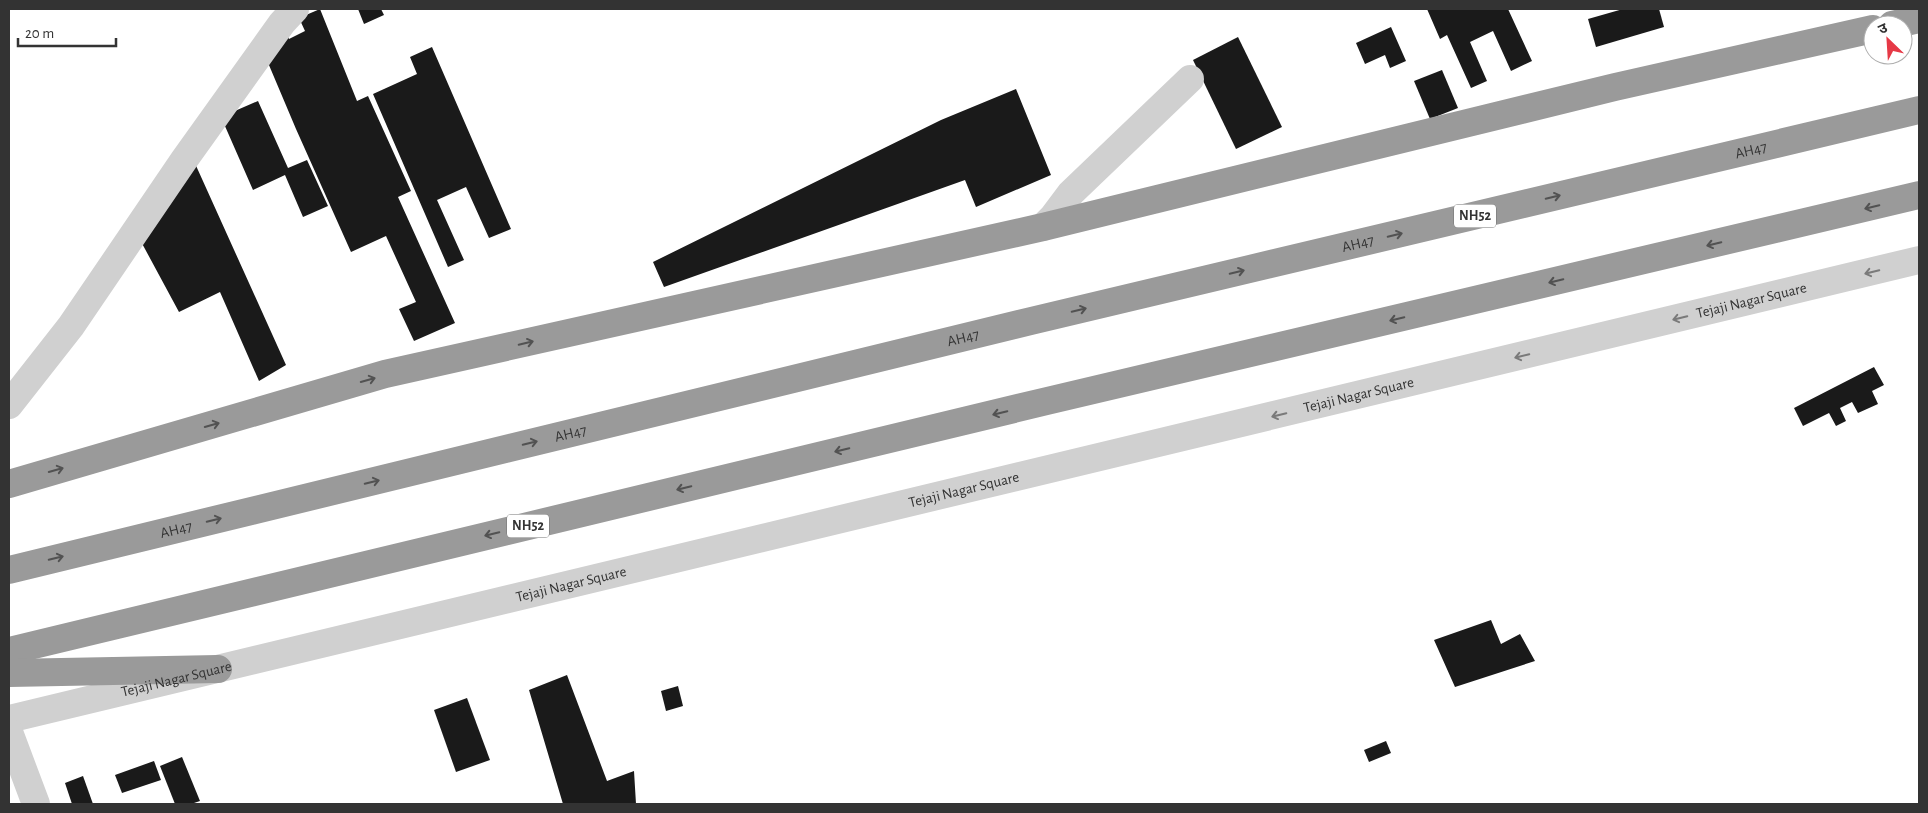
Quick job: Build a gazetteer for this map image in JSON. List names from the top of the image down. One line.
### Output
{"streets":{"highway":["AH47","NH52"],"street":["Tejaji Nagar Square"]},"one_way":["Tejaji Nagar Square"],"scale_bar":"20 m","north":"top left"}
